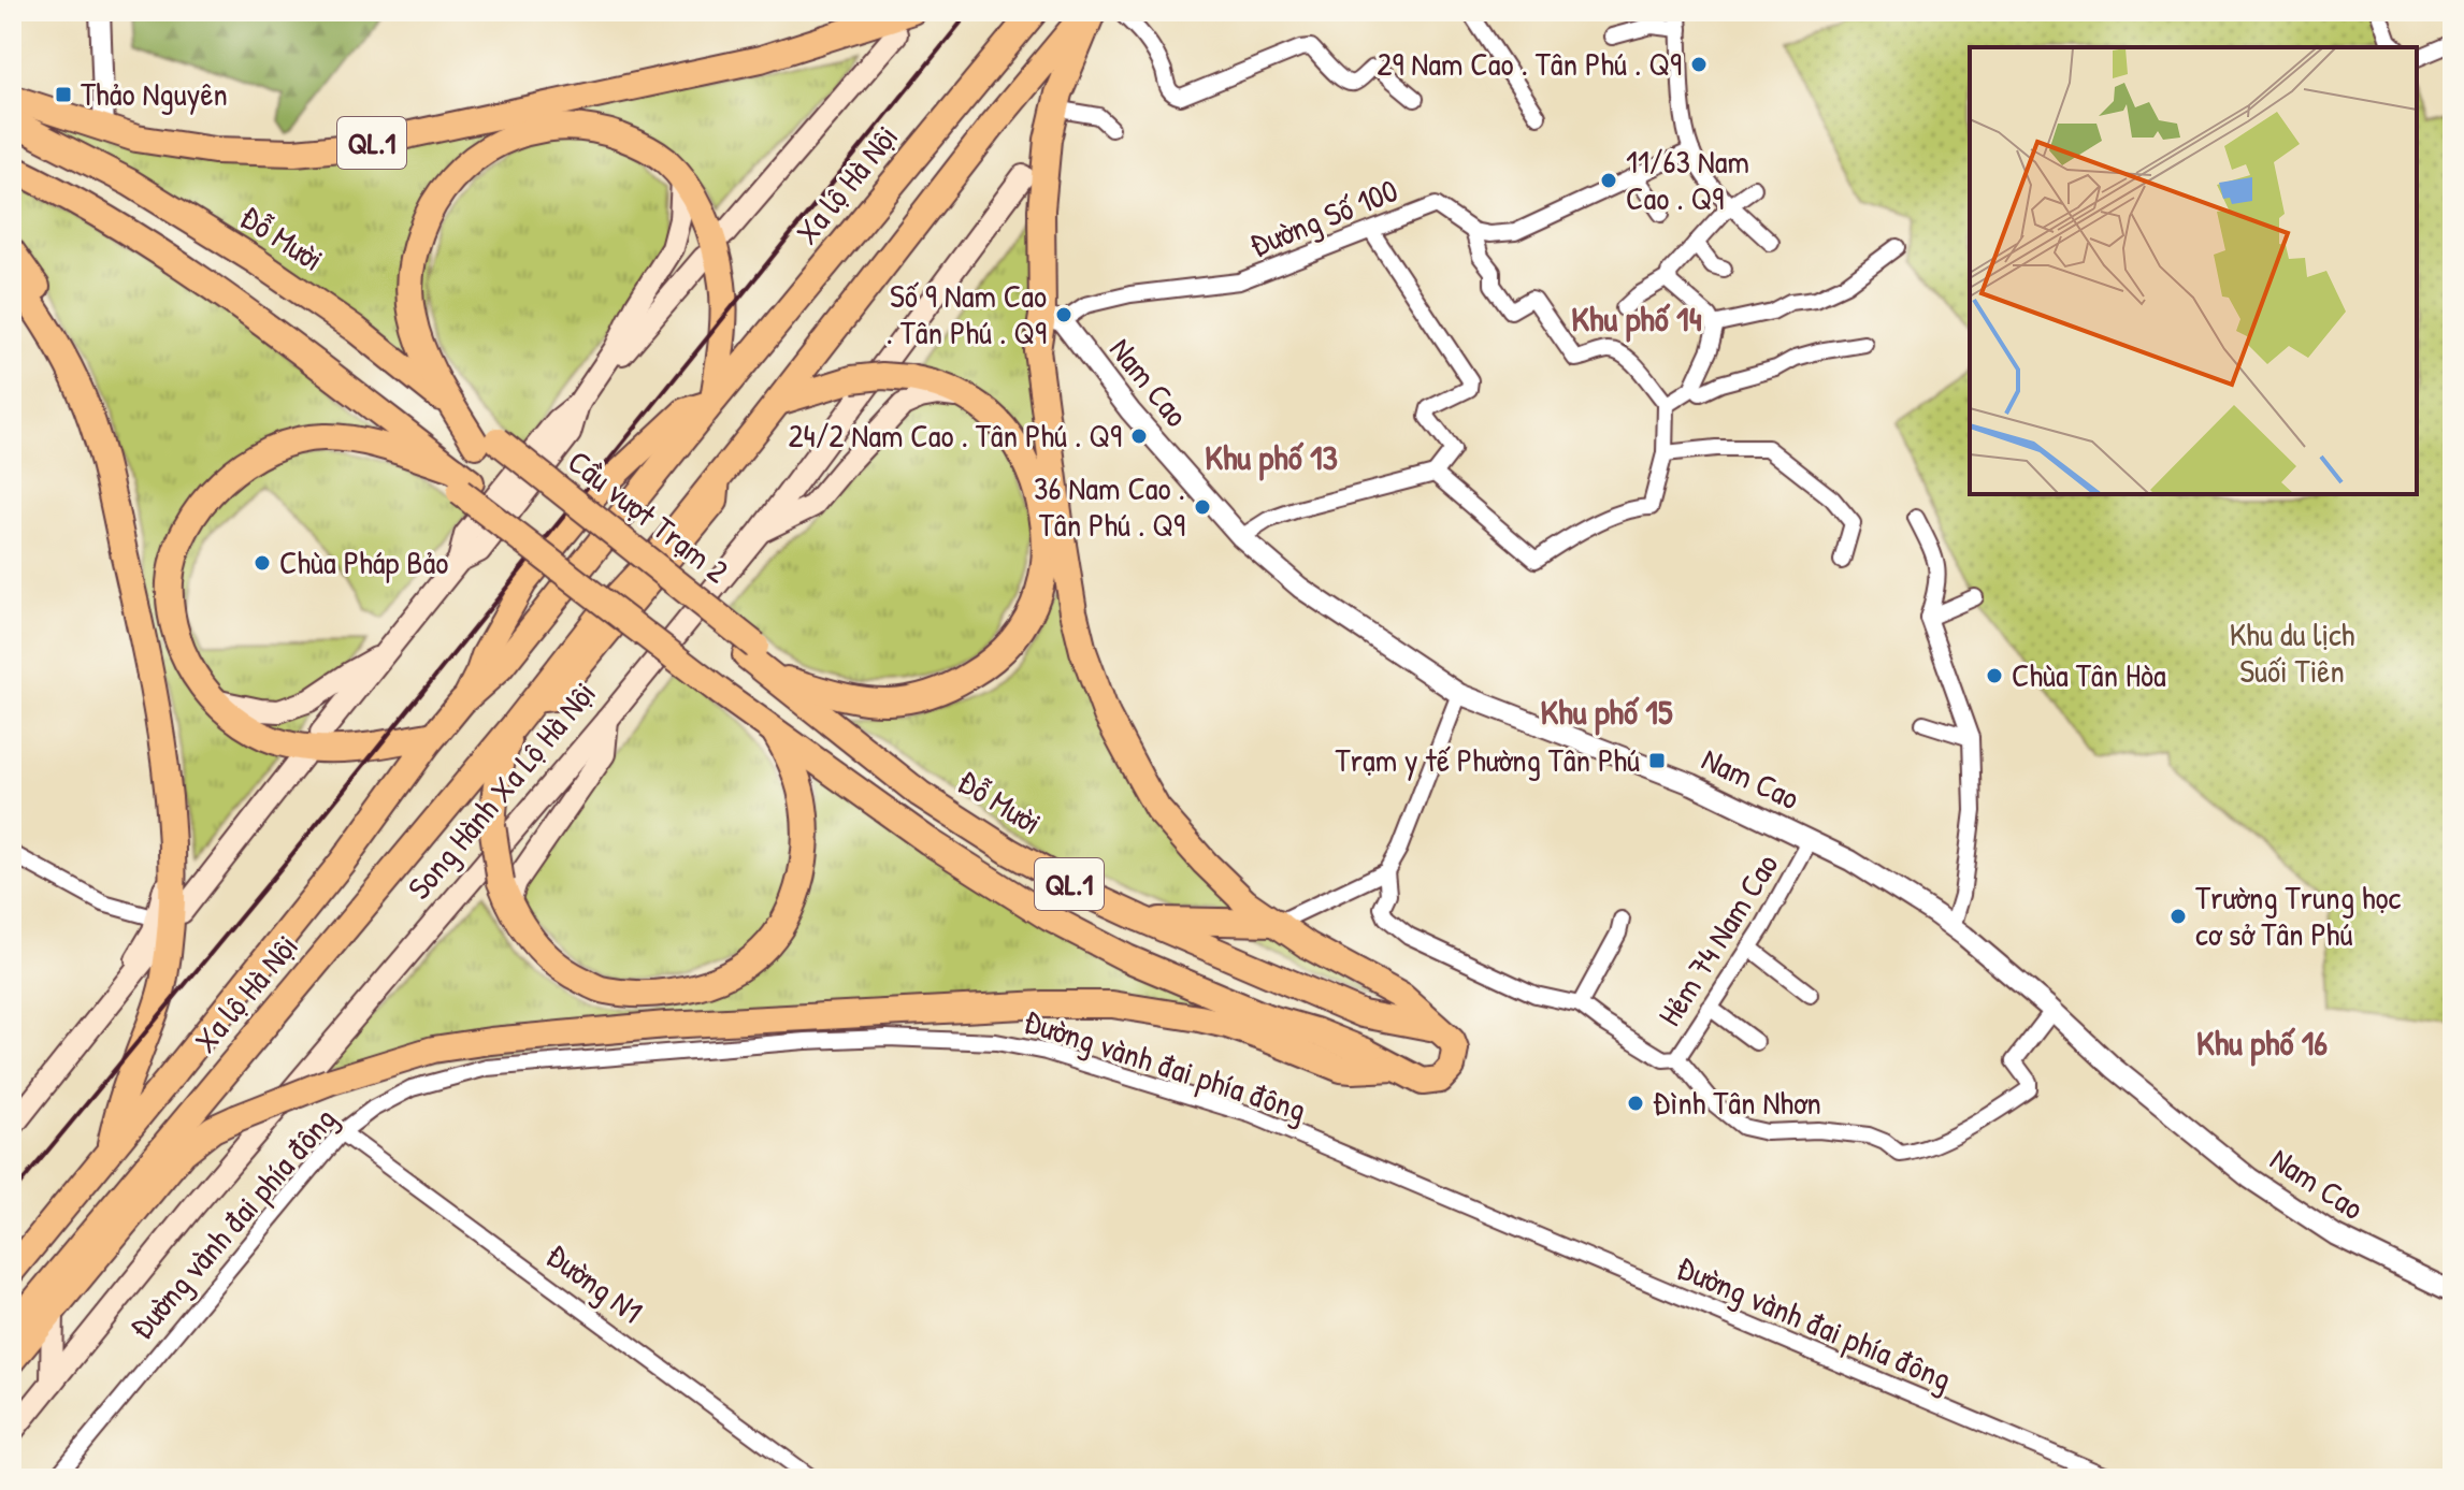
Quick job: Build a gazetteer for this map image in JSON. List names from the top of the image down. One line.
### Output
{"streets":{"highway":["QL.1","Xa lộ Hà Nội","Đỗ Mười","Cầu vượt Trạm 2"],"main road":["Song Hành Xa Lộ Hà Nội"],"street":["Đường Số 100","Nam Cao","Hẻm 74 Nam Cao","Đường vành đai phía đông","Đường N1"]},"crossings":[["QL.1","Xa lộ Hà Nội"],["QL.1","Đỗ Mười"],["Đường Số 100","Nam Cao"],["Đỗ Mười","Cầu vượt Trạm 2"],["Nam Cao","Hẻm 74 Nam Cao"],["Đường vành đai phía đông","Đường N1"]],"districts":["Khu phố 14","Khu phố 13","Khu phố 15","Khu phố 16"],"parks":["Khu du lịch Suối Tiên"],"places":{"other":["29 Nam Cao . Tân Phú . Q9","11/63 Nam Cao . Q9","Số 9 Nam Cao . Tân Phú . Q9","24/2 Nam Cao . Tân Phú . Q9","36 Nam Cao . Tân Phú . Q9","Chùa Pháp Bảo","Chùa Tân Hòa","Trường Trung học cơ sở Tân Phú","Đình Tân Nhơn"],"transit":["Thảo Nguyên","Trạm y tế Phường Tân Phú"]}}
